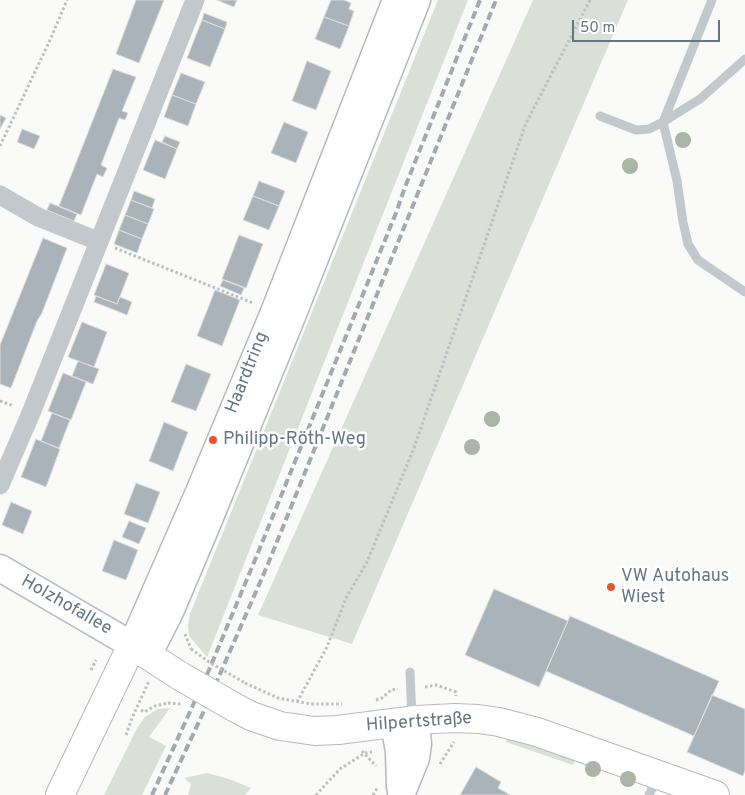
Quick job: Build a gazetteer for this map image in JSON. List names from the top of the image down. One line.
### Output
{"streets":{"main road":["Haardtring","Holzhofallee","Hilpertstraße"]},"crossings":[["Haardtring","Holzhofallee"],["Haardtring","Hilpertstraße"],["Holzhofallee","Hilpertstraße"]],"places":["Philipp-Röth-Weg","VW Autohaus Wiest"],"scale_bar":"50 m"}
